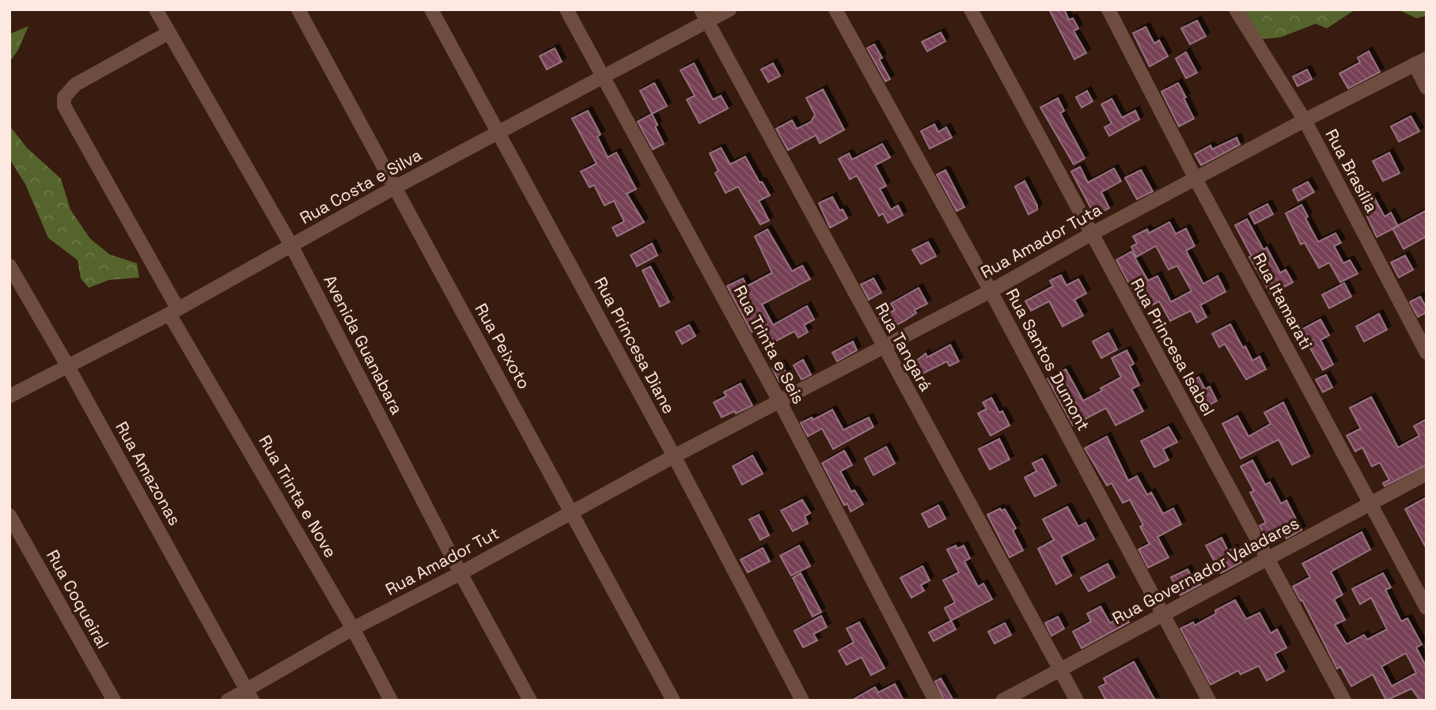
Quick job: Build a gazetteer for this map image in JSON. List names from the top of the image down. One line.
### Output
{"streets":{"street":["Rua Brasília","Rua Costa e Silva","Rua Amador Tuta","Rua Itamarati","Avenida Guanabara","Rua Trinta e Seis","Rua Princesa Diane","Rua Peixoto","Rua Tangará","Rua Princesa Isabel","Rua Santos Dumont","Rua Amazonas","Rua Trinta e Nove","Rua Amador Tut","Rua Governador Valadares","Rua Coqueiral"]},"crossings":[["Rua Brasília","Rua Amador Tuta"],["Rua Costa e Silva","Avenida Guanabara"],["Rua Costa e Silva","Rua Trinta e Seis"],["Rua Costa e Silva","Rua Princesa Diane"],["Rua Costa e Silva","Rua Peixoto"],["Rua Costa e Silva","Rua Tangará"],["Rua Costa e Silva","Rua Amazonas"],["Rua Costa e Silva","Rua Trinta e Nove"],["Rua Amador Tuta","Rua Itamarati"],["Rua Amador Tuta","Rua Trinta e Seis"],["Rua Amador Tuta","Rua Princesa Diane"],["Rua Amador Tuta","Rua Tangará"],["Rua Amador Tuta","Rua Princesa Isabel"],["Rua Amador Tuta","Rua Santos Dumont"],["Rua Amador Tuta","Rua Amador Tut"],["Rua Itamarati","Rua Governador Valadares"],["Avenida Guanabara","Rua Trinta e Nove"],["Avenida Guanabara","Rua Amador Tut"],["Rua Princesa Diane","Rua Amador Tut"],["Rua Peixoto","Rua Amador Tut"],["Rua Tangará","Rua Governador Valadares"],["Rua Princesa Isabel","Rua Governador Valadares"],["Rua Santos Dumont","Rua Governador Valadares"],["Rua Amazonas","Rua Amador Tut"],["Rua Trinta e Nove","Rua Amador Tut"]]}
